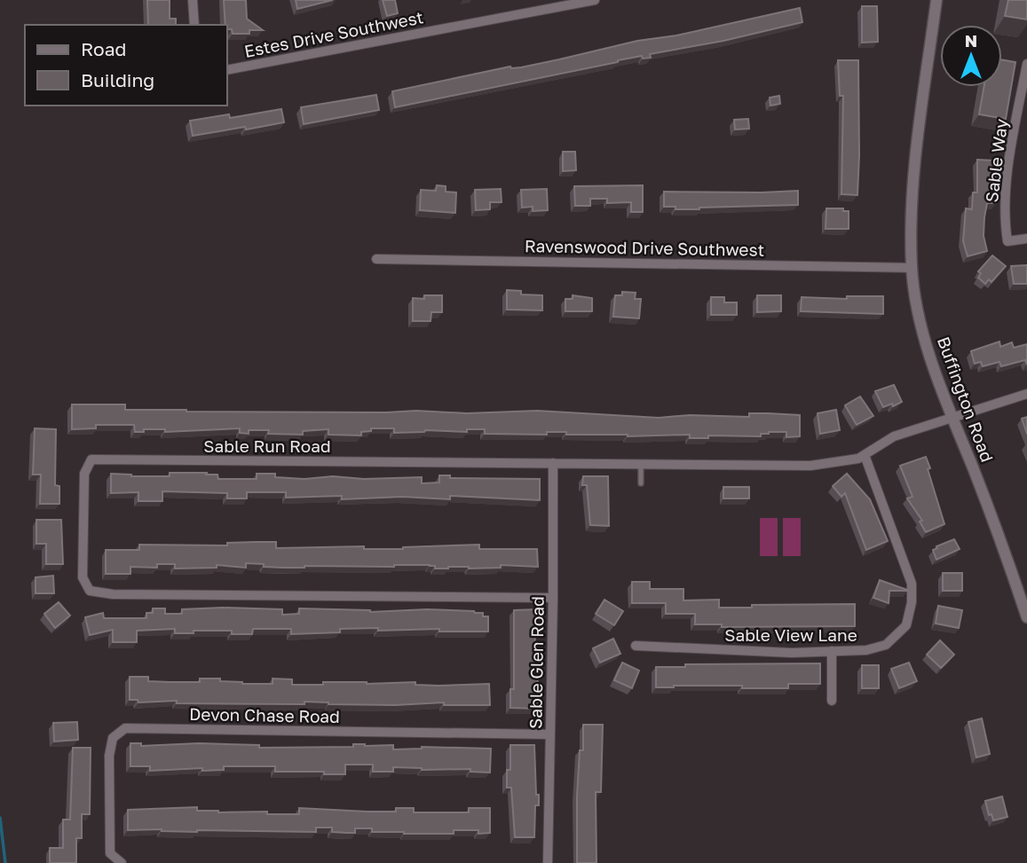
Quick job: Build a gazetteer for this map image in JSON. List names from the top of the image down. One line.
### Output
{"streets":{"street":["Estes Drive Southwest","Sable Way","Ravenswood Drive Southwest","Buffington Road","Sable Run Road","Sable View Lane","Sable Glen Road","Devon Chase Road"]},"crossings":[["Ravenswood Drive Southwest","Buffington Road"],["Buffington Road","Sable Run Road"],["Sable Run Road","Sable View Lane"],["Sable Run Road","Sable Glen Road"],["Sable Glen Road","Devon Chase Road"]],"legend":["Road","Building"],"north":"top"}
